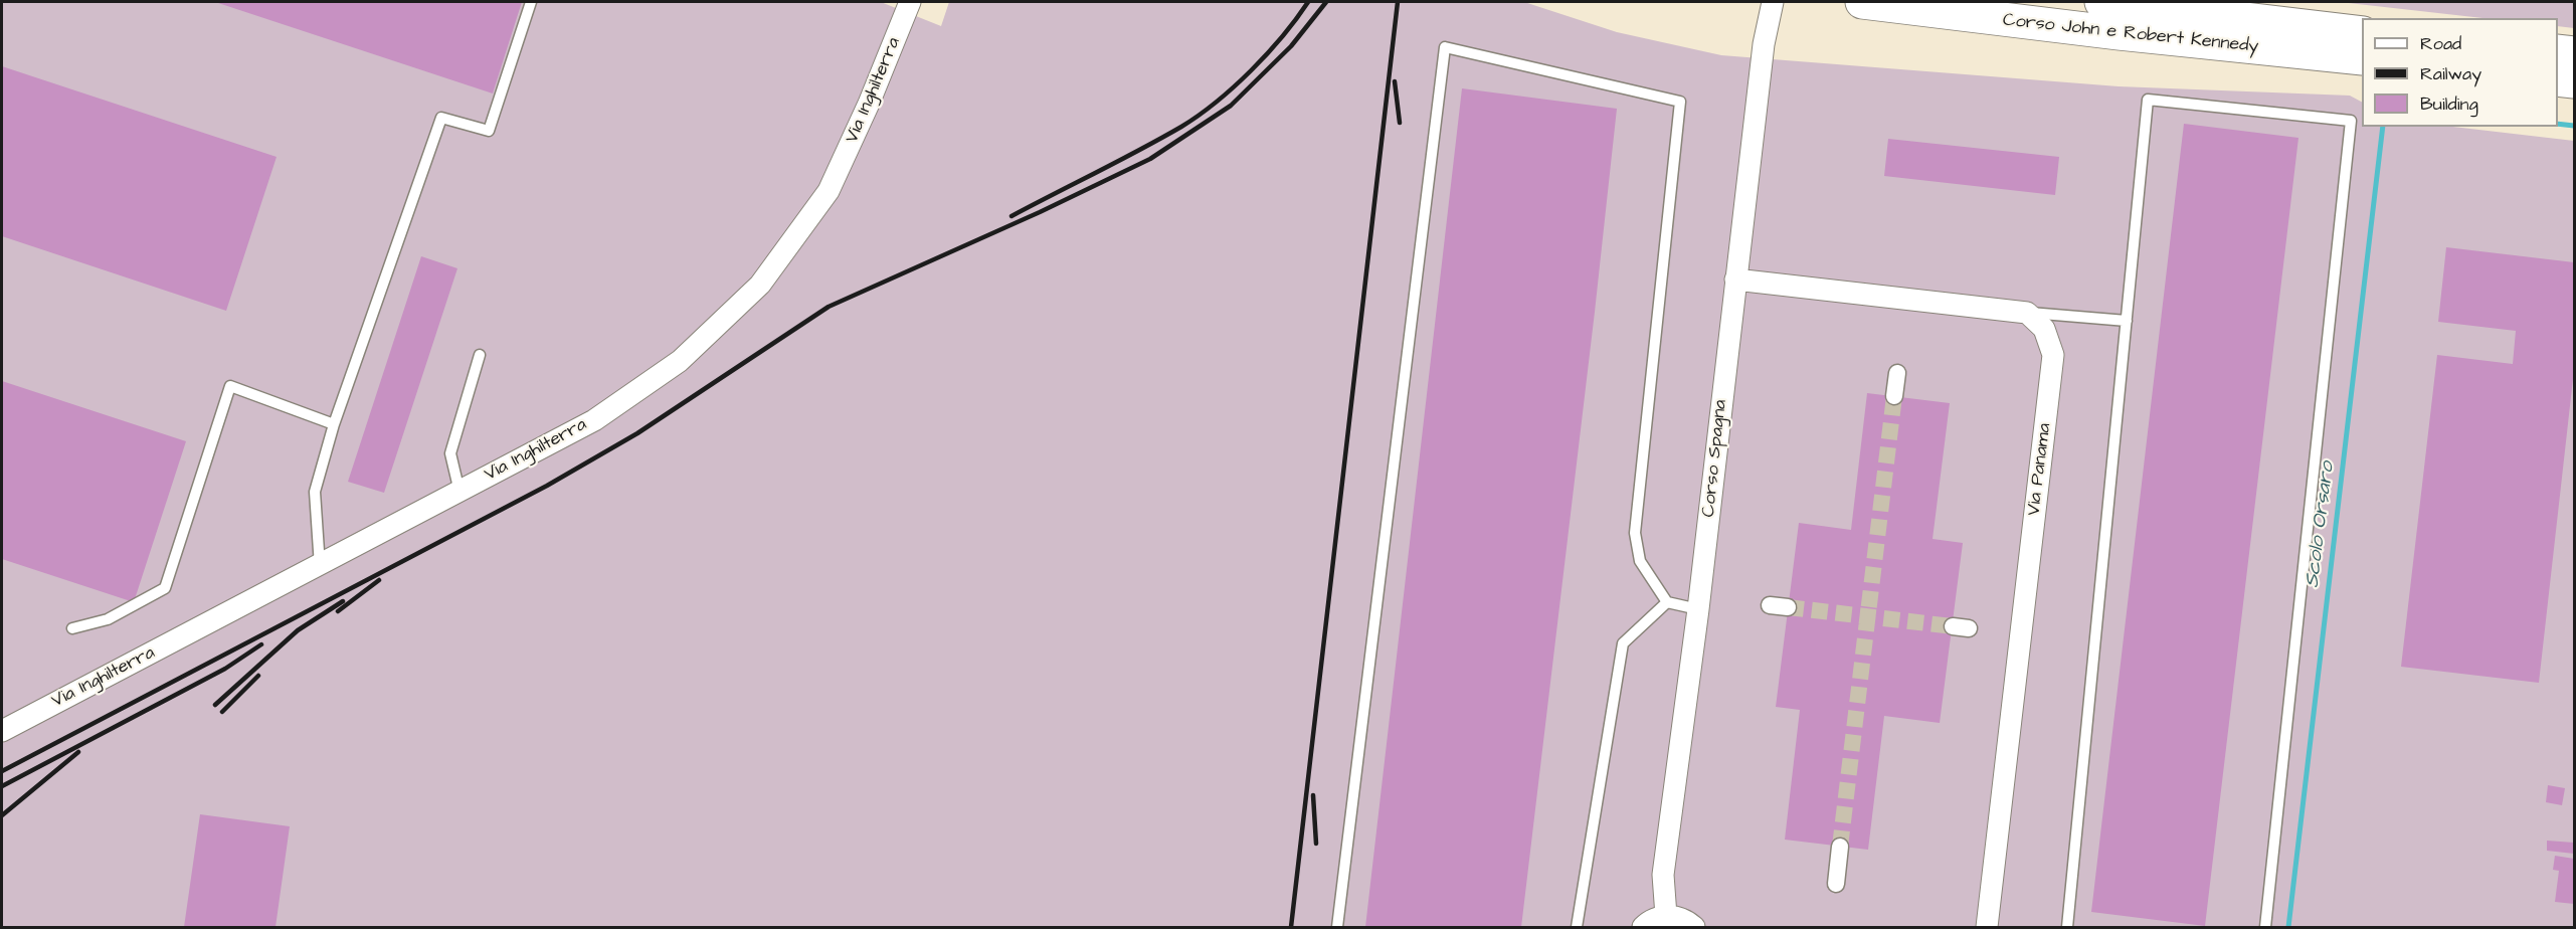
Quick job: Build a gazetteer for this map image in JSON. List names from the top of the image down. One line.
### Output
{"streets":{"highway":["Corso John e Robert Kennedy"],"street":["Via Inghilterra","Corso Spagna","Via Panama"]},"water":["Scolo Orsaro"],"legend":["Road","Railway","Building"]}
